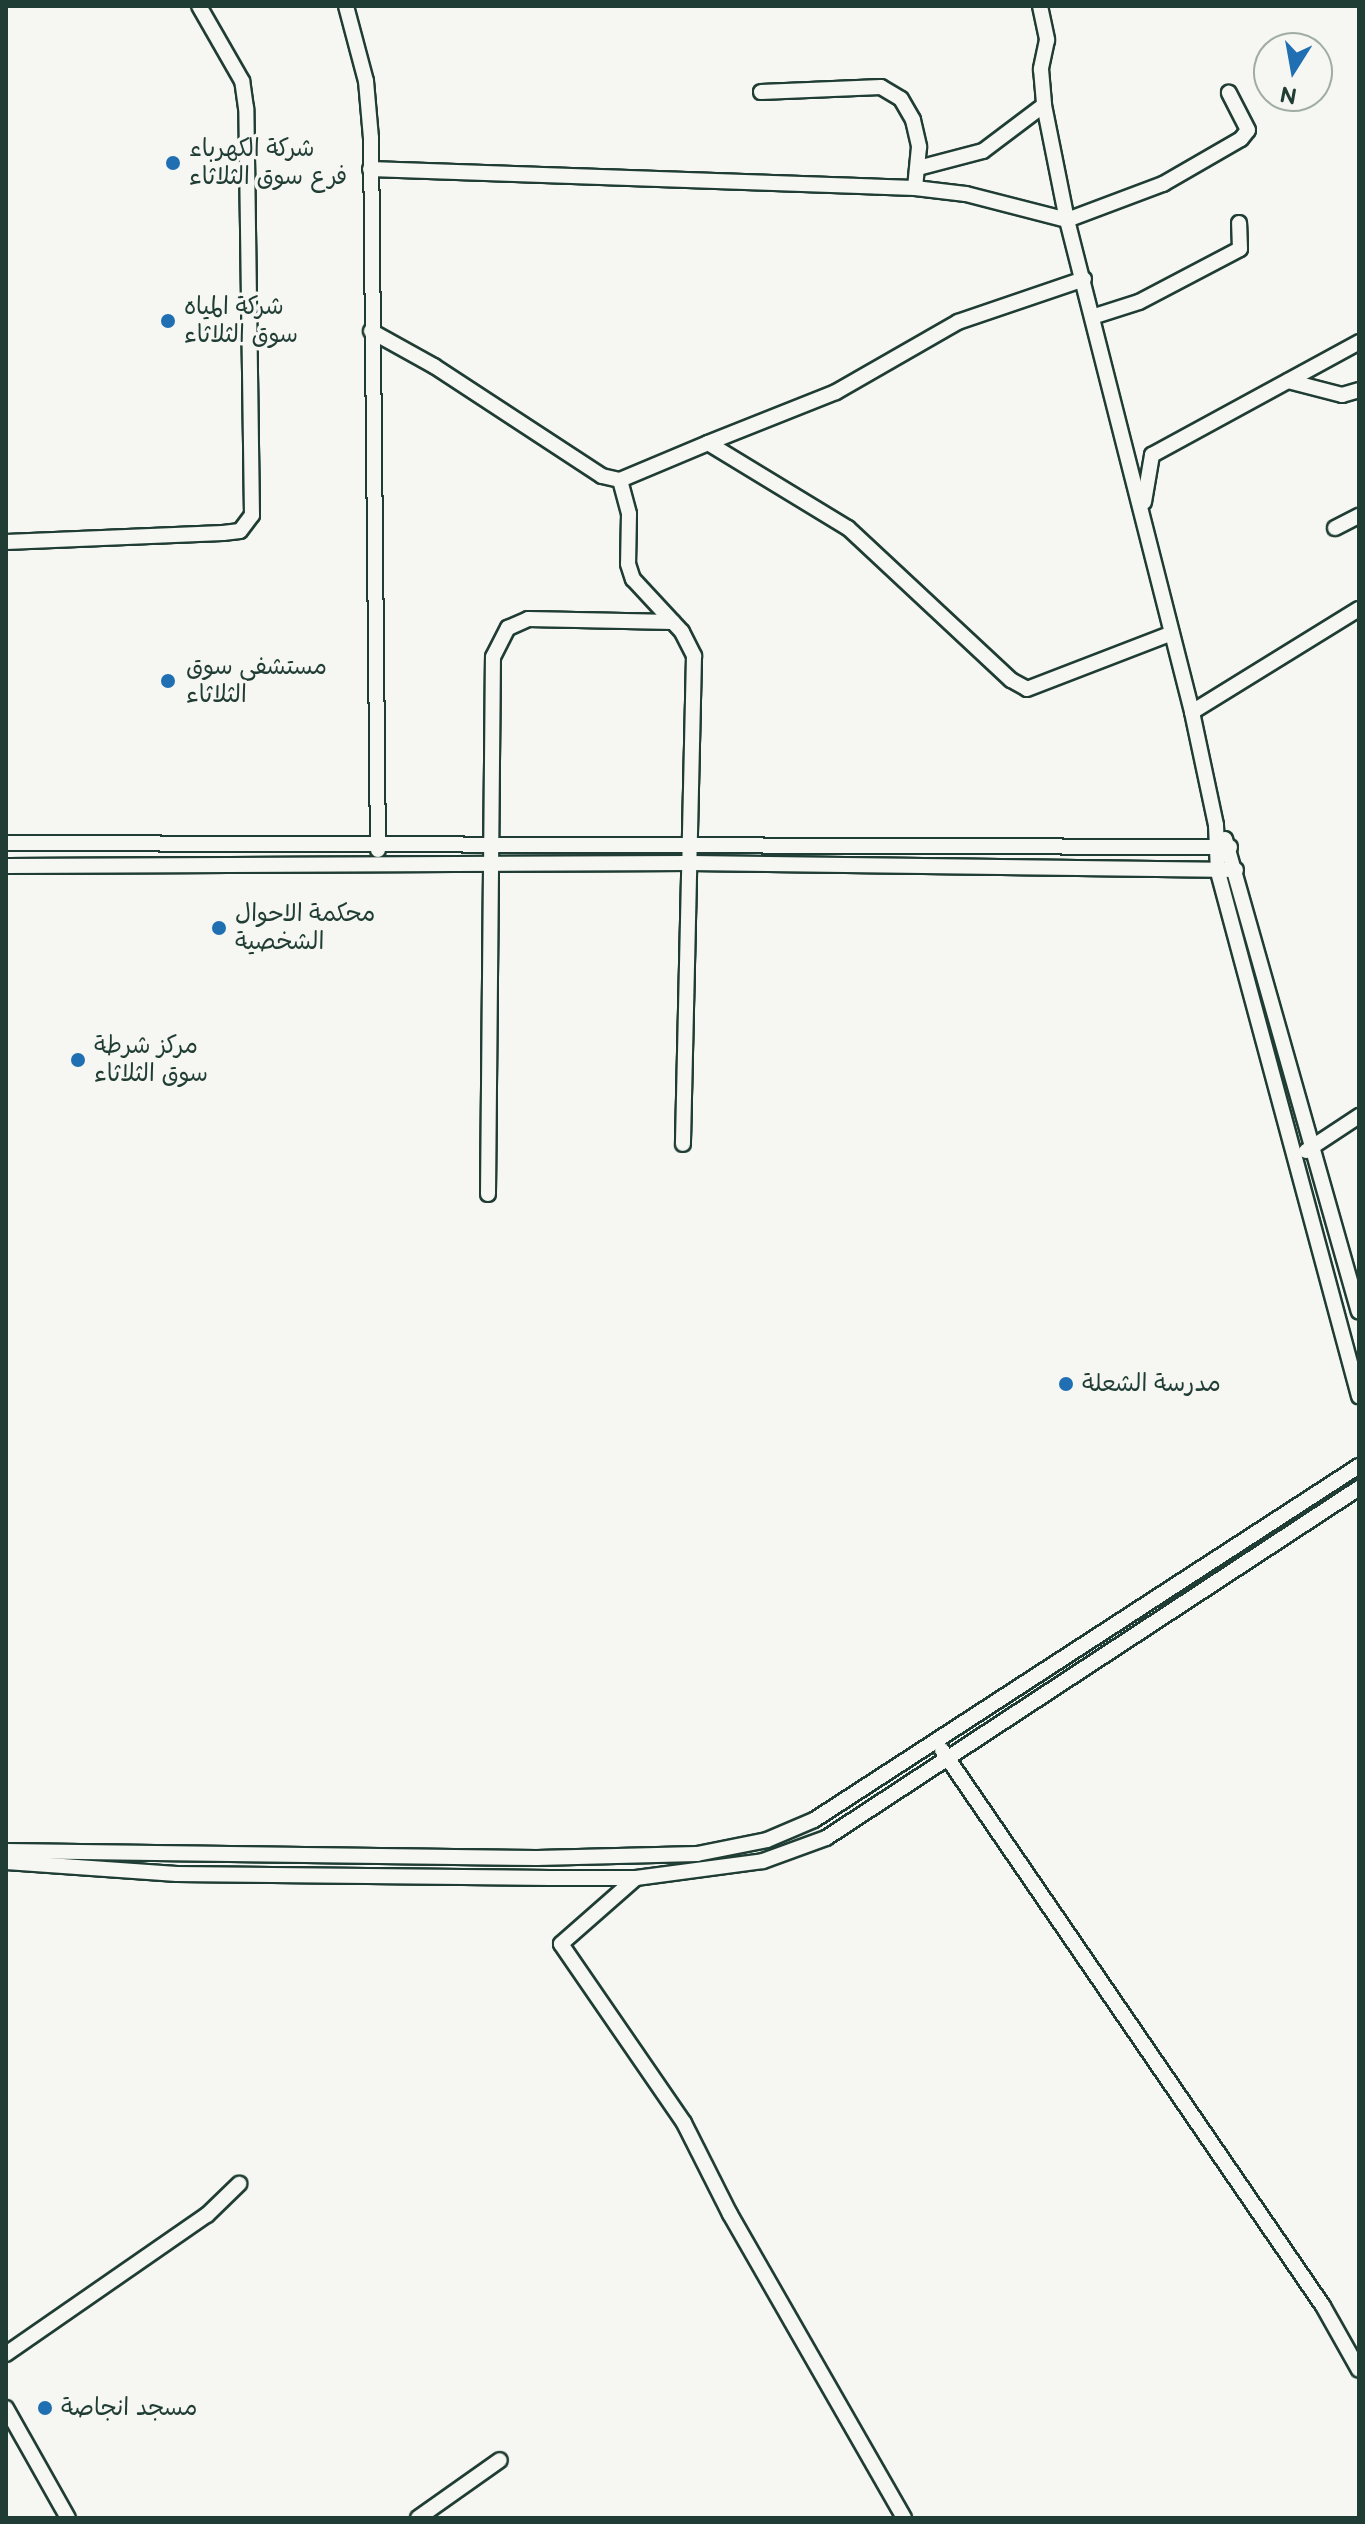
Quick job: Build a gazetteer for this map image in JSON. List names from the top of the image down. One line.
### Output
{"places":["شركة الكهرباء فرع سوق الثلاثاء","شركة المياه سوق الثلاثاء","مستشفى سوق الثلاثاء","محكمة الاحوال الشخصية","مركز شرطة سوق الثلاثاء","مدرسة الشعلة","مسجد انجاصة"],"north":"bottom"}
